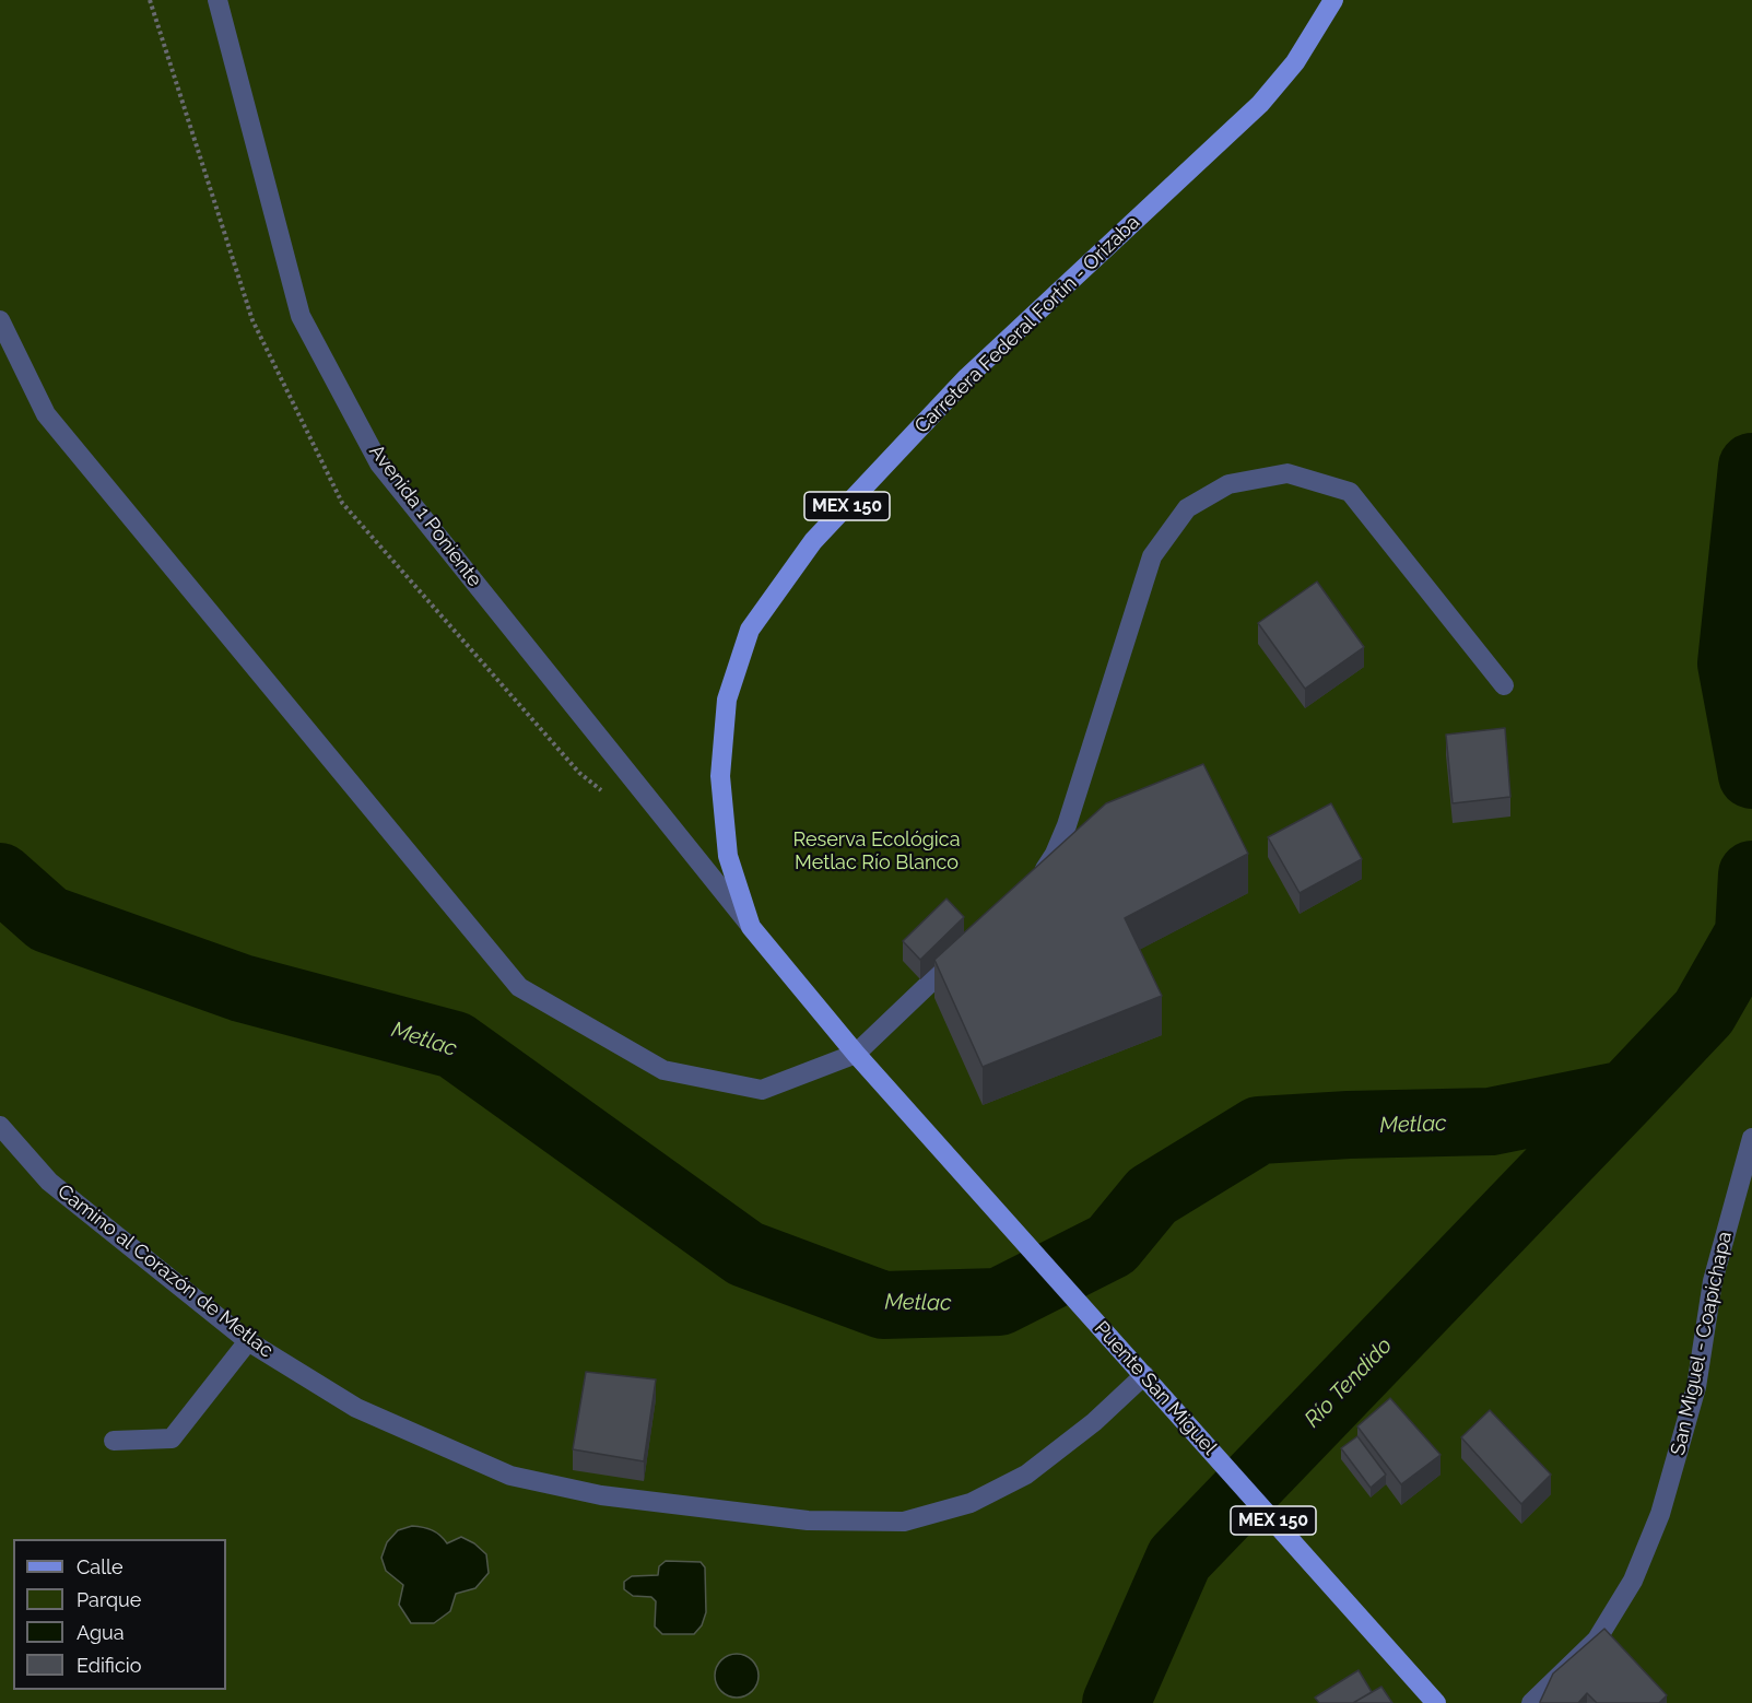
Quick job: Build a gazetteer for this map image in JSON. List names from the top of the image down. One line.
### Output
{"streets":{"main road":["Carretera Federal Fortín - Orizaba","MEX 150","Puente San Miguel"],"street":["Avenida 1 Poniente","Camino al Corazón de Metlac","San Miguel - Coapichapa"]},"crossings":[["Carretera Federal Fortín - Orizaba","Avenida 1 Poniente"],["Carretera Federal Fortín - Orizaba","Puente San Miguel"],["Camino al Corazón de Metlac","Puente San Miguel"]],"water":["Metlac","Río Tendido"],"parks":["Reserva Ecológica Metlac Río Blanco"],"legend":["Calle","Parque","Agua","Edificio"]}
